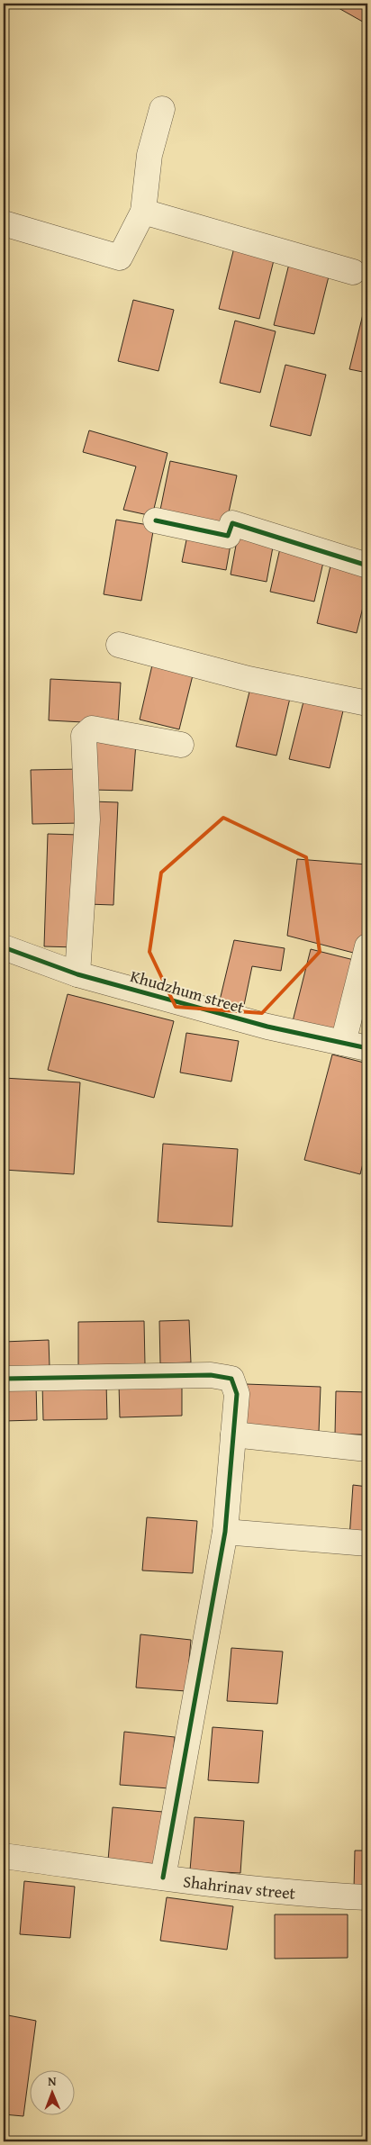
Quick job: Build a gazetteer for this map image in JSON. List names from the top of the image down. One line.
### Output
{"streets":{"street":["Khudzhum street","Shahrinav street"]},"north":"top"}
